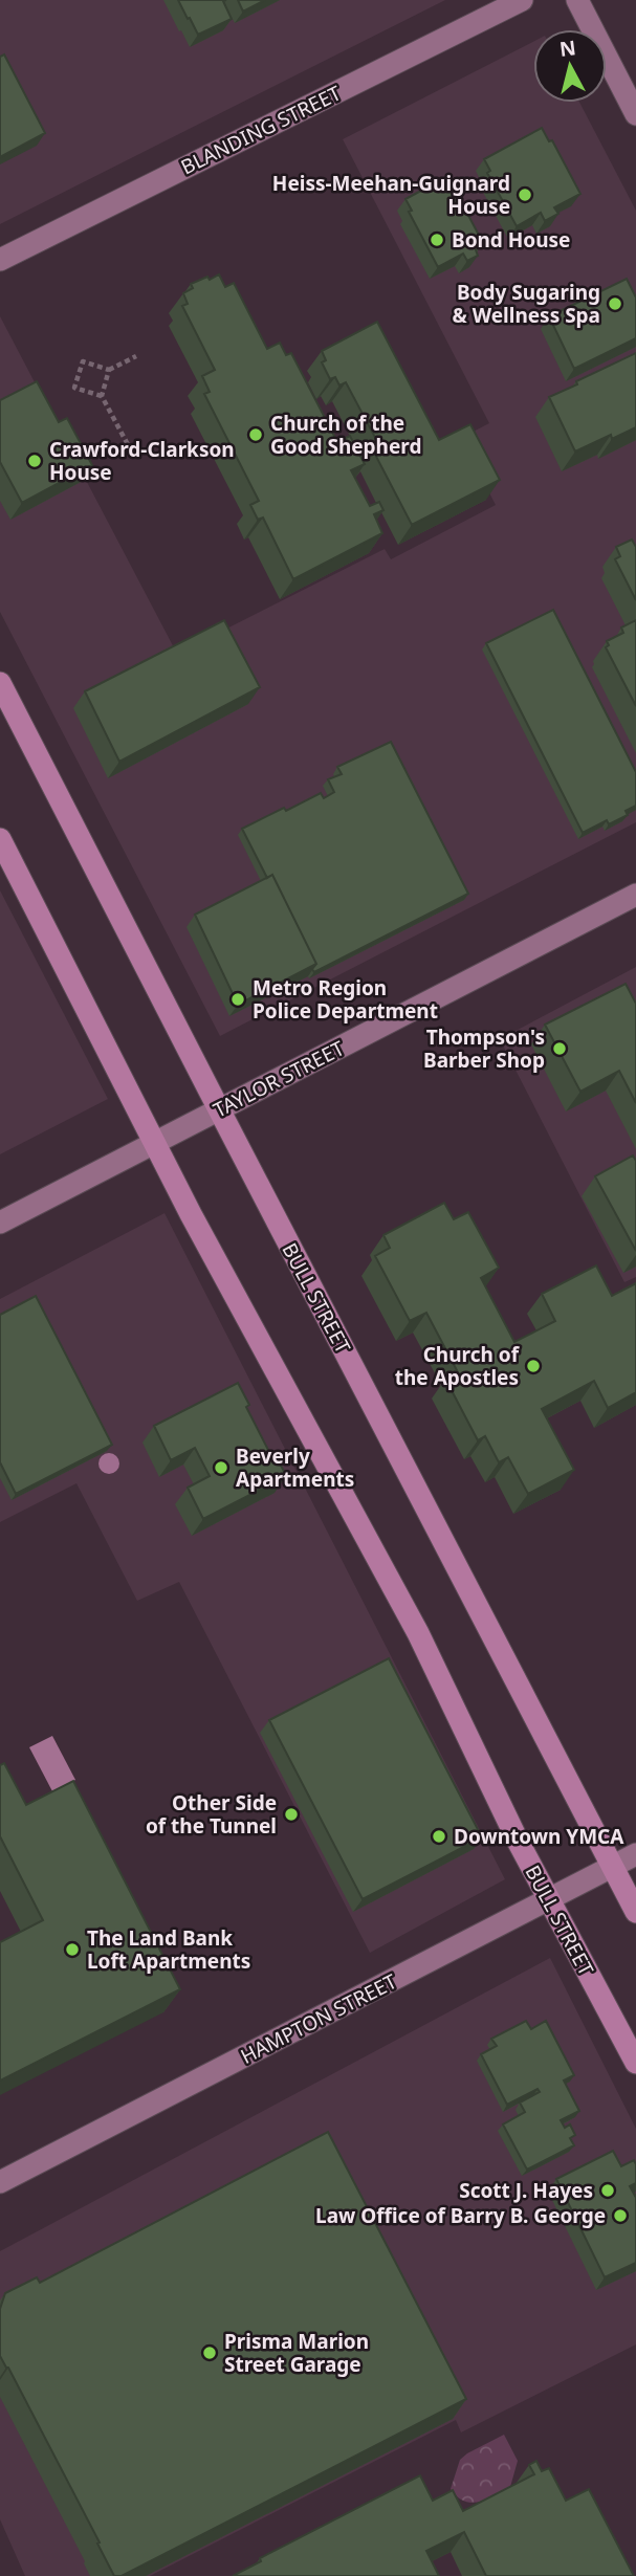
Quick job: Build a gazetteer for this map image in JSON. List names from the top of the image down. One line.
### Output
{"streets":{"main road":["BULL STREET"],"street":["BLANDING STREET","TAYLOR STREET","HAMPTON STREET"]},"crossings":[["TAYLOR STREET","BULL STREET"],["BULL STREET","HAMPTON STREET"]],"places":["Heiss-Meehan-Guignard House","Bond House","Body Sugaring & Wellness Spa","Church of the Good Shepherd","Crawford-Clarkson House","Metro Region Police Department","Thompson's Barber Shop","Church of the Apostles","Beverly Apartments","Other Side of the Tunnel","Downtown YMCA","The Land Bank Loft Apartments","Scott J. Hayes","Law Office of Barry B. George","Prisma Marion Street Garage"],"north":"top"}
